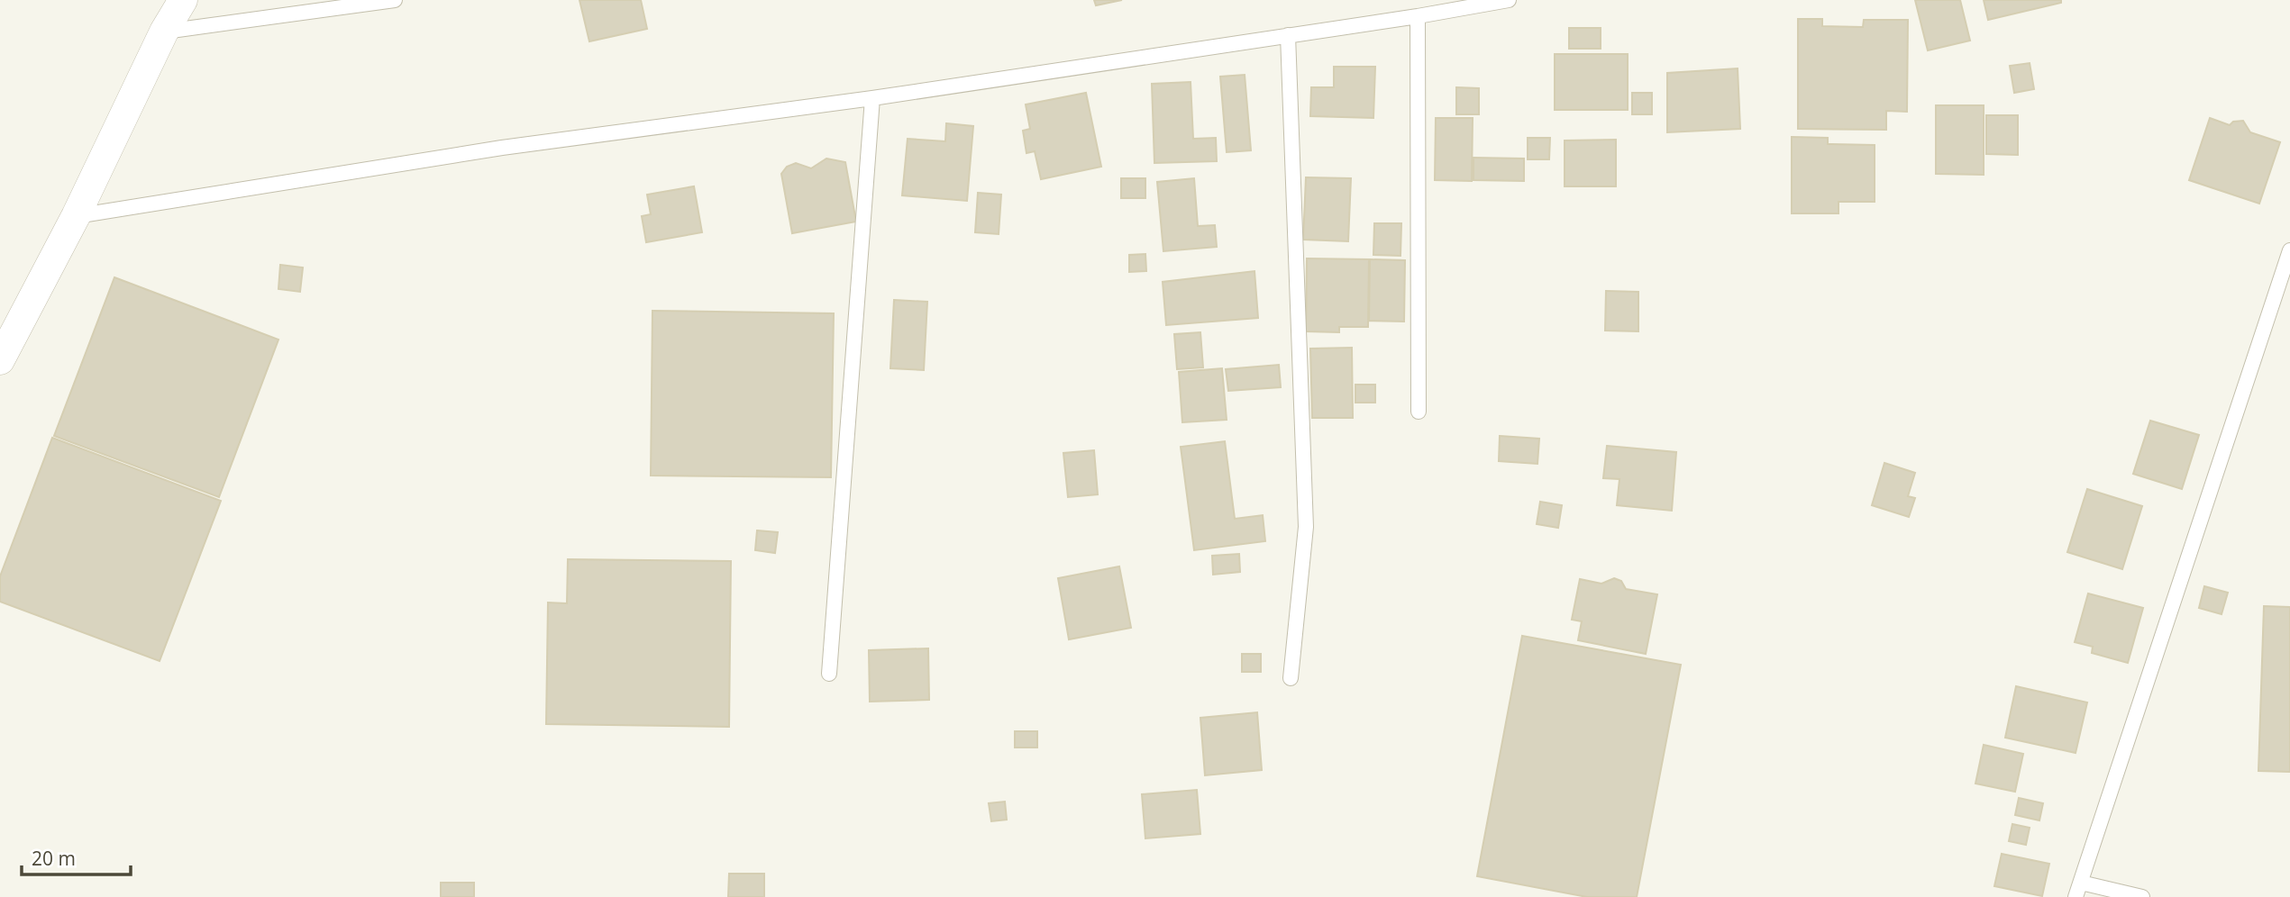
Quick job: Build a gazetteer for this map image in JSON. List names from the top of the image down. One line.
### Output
{"scale_bar":"20 m"}
